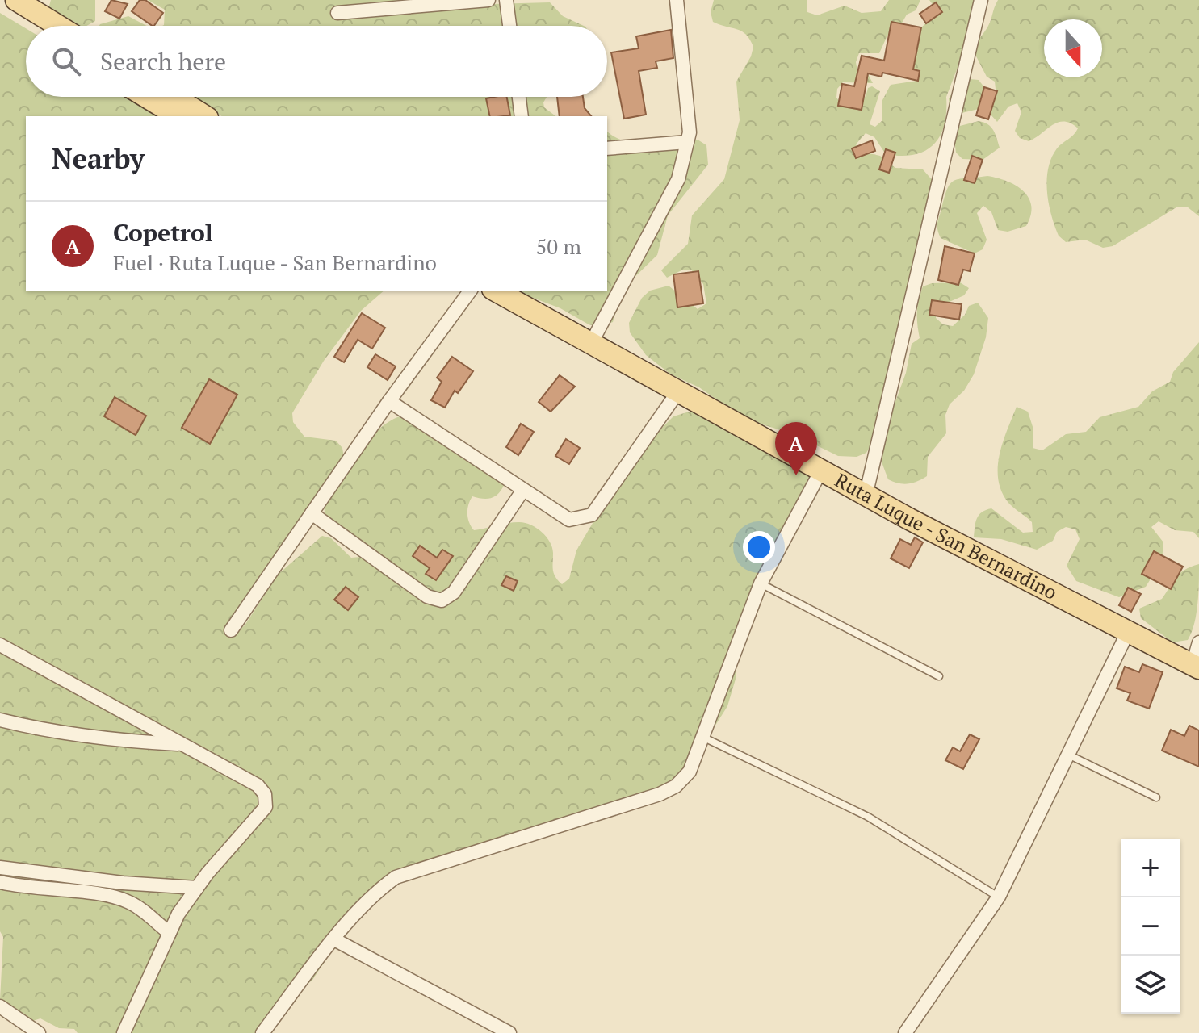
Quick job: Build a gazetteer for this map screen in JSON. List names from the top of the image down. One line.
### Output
{"streets":{"main road":["Ruta Luque - San Bernardino"]},"north":"bottom","page":{"search":"Search here","heading":"Nearby","list":[{"mark":"A","name":"Copetrol","note":"Fuel · Ruta Luque - San Bernardino","value":"50 m"}],"pins":"A","map_buttons":["+","−"]}}
